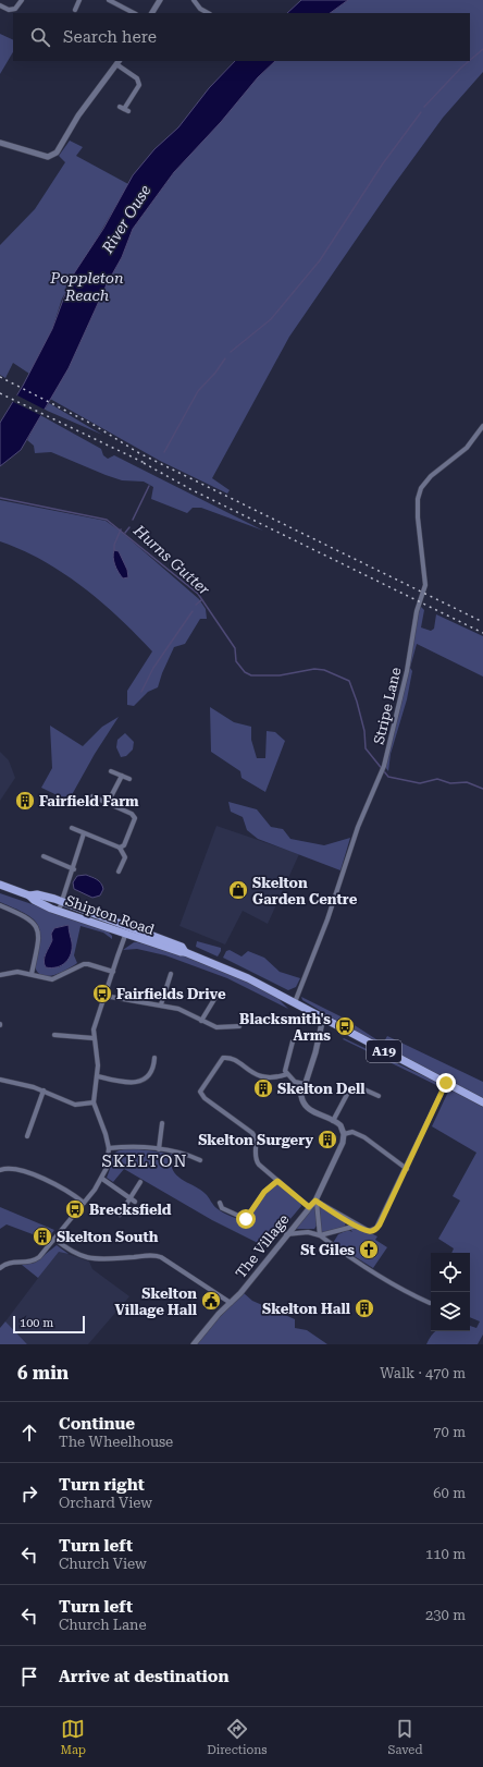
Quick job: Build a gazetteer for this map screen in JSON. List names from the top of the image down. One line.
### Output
{"streets":{"highway":["Shipton Road","A19"],"street":["Stripe Lane","The Village"]},"crossings":[["Stripe Lane","A19"],["Shipton Road","A19"]],"districts":["SKELTON"],"water":["River Ouse","Poppleton Reach","Hurns Gutter"],"places":{"building":["Fairfield Farm","Skelton Dell","Skelton Surgery","Skelton South","Skelton Hall"],"shop":["Skelton Garden Centre"],"bus stop":["Fairfields Drive","Blacksmith's Arms","Brecksfield"],"church":["St Giles"],"public building":["Skelton Village Hall"]},"scale_bar":"100 m","page":{"search":"Search here","scale":"100 m","heading":["6 min","Walk · 470 m"],"list":[["Continue","The Wheelhouse","70 m"],["Turn right","Orchard View","60 m"],["Turn left","Church View","110 m"],["Turn left","Church Lane","230 m"],"Arrive at destination"],"nav":["Map","Directions","Saved"]}}
